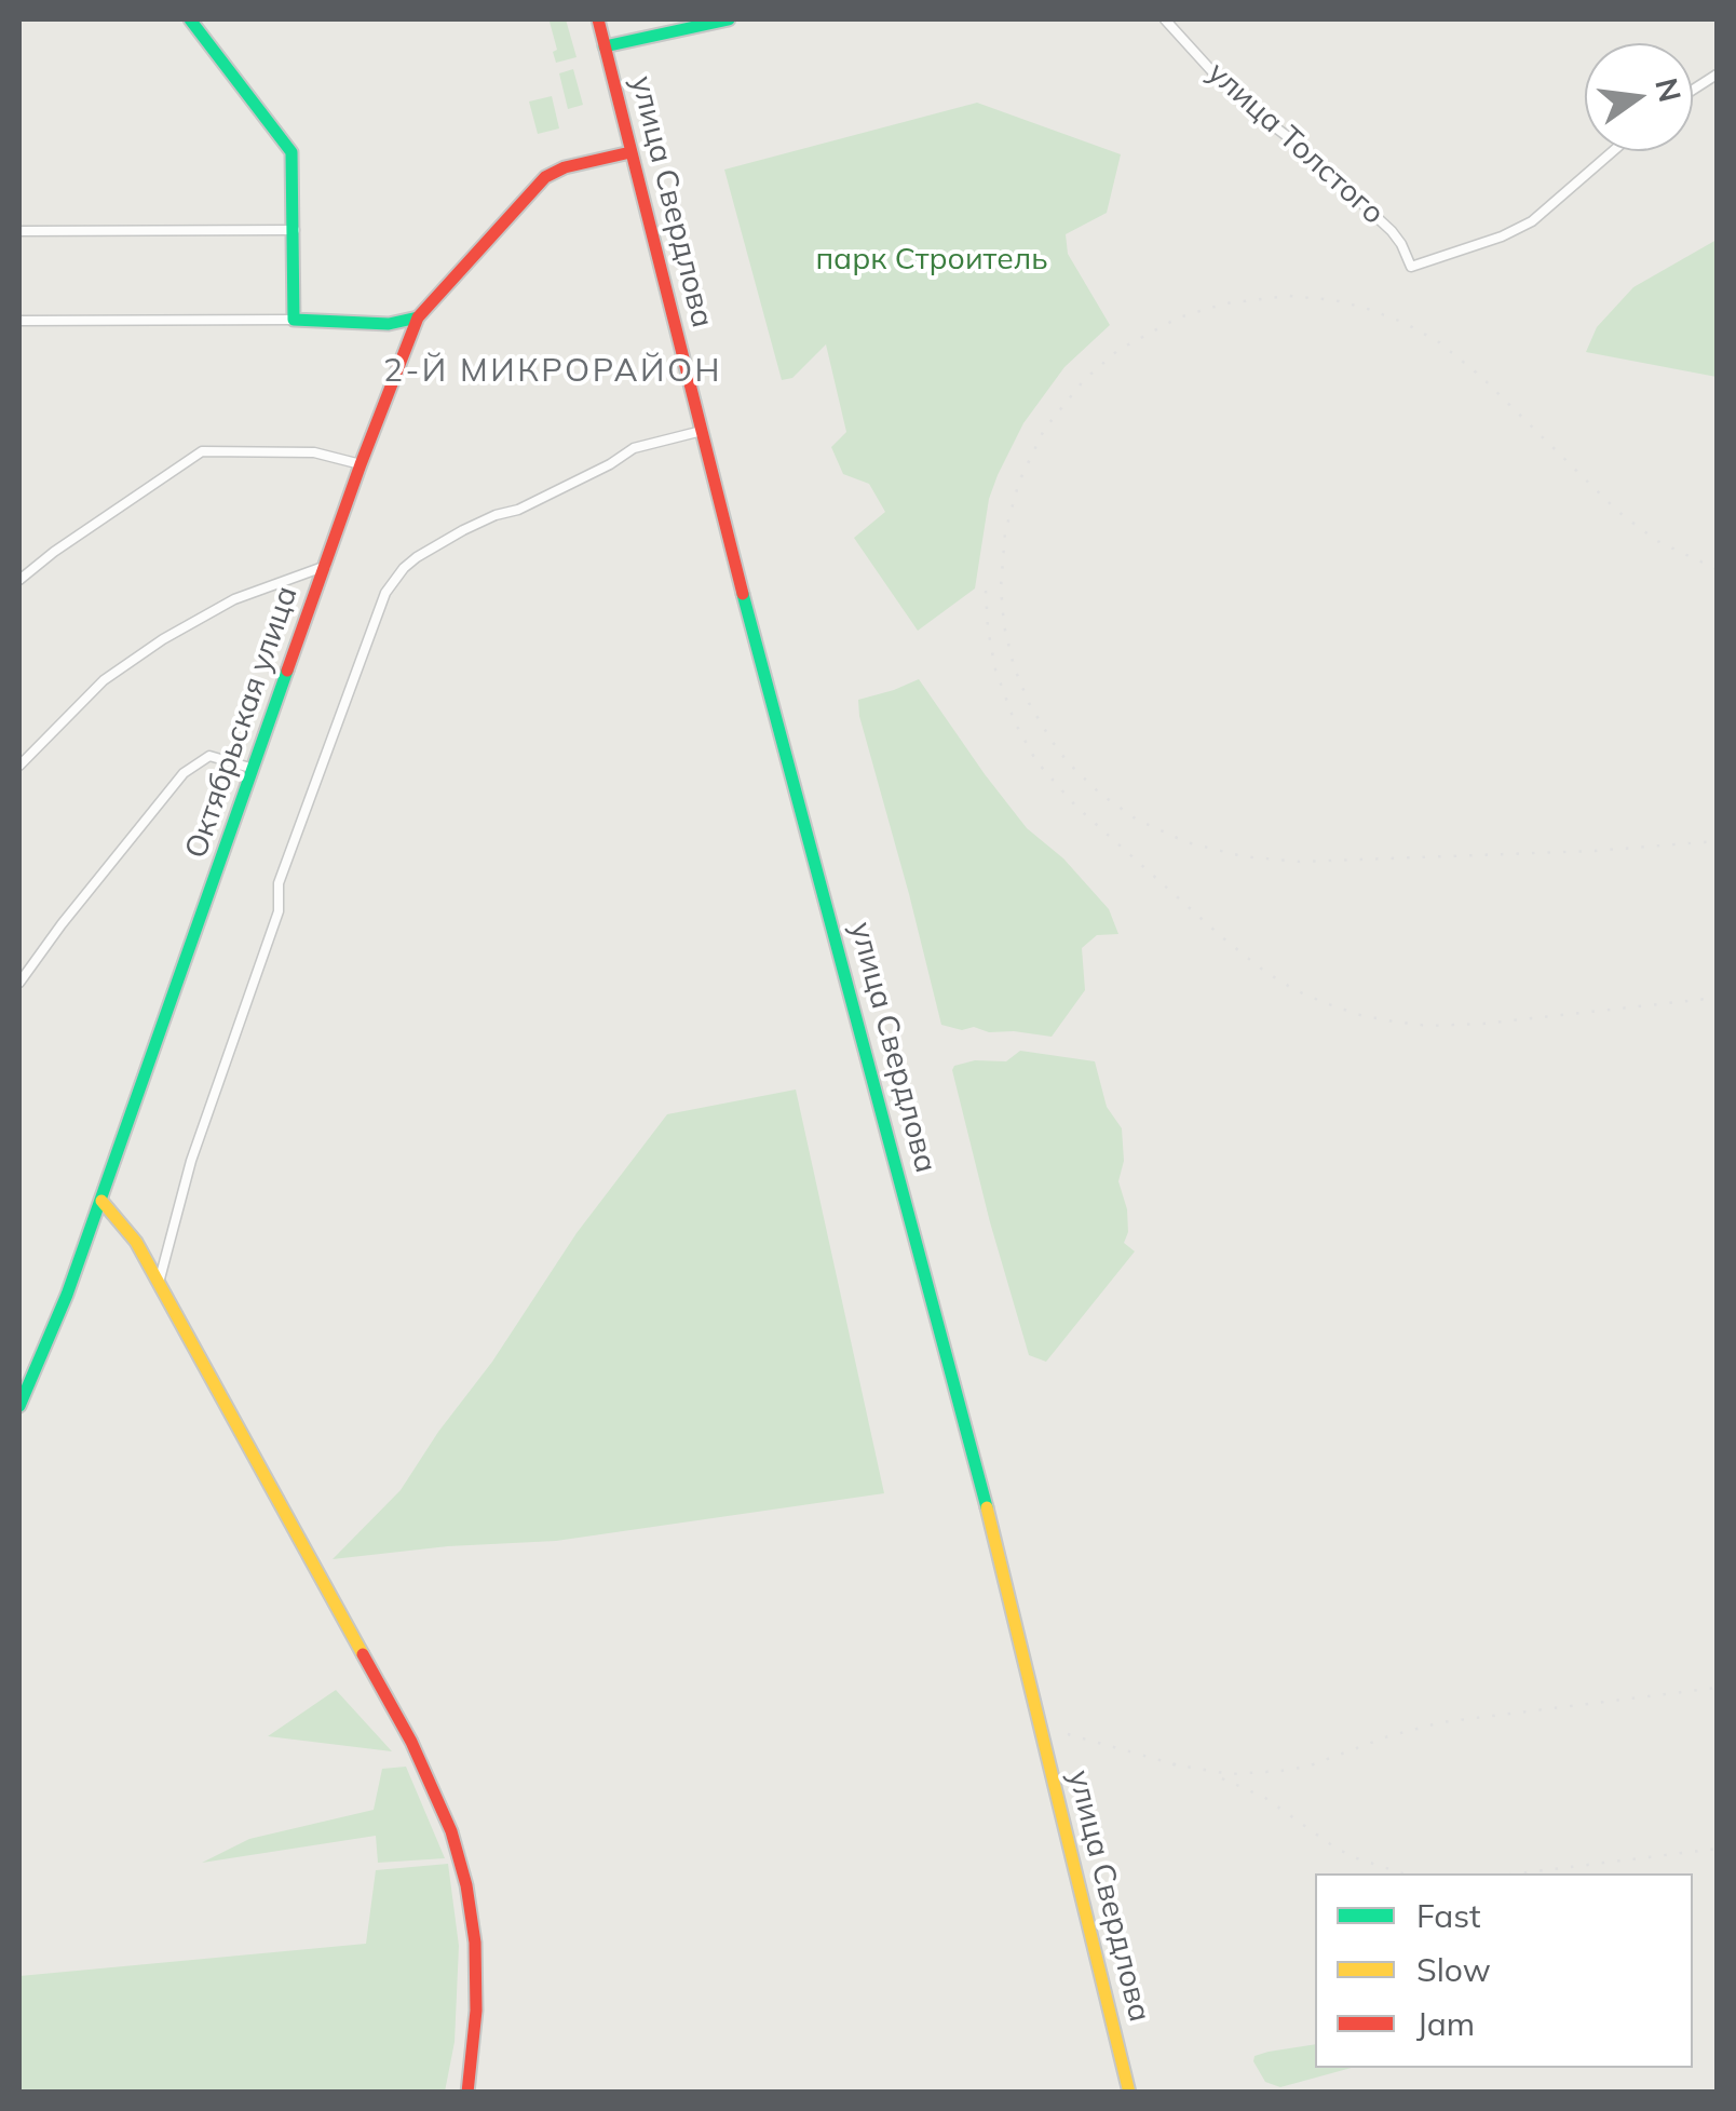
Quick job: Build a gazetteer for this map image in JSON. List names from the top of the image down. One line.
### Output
{"streets":{"street":["улица Толстого","улица Свердлова","Октябрьская улица"]},"crossings":[["улица Свердлова","Октябрьская улица"]],"districts":["2-Й МИКРОРАЙОН"],"parks":["парк Строитель"],"legend":["Fast","Slow","Jam"],"north":"right"}
